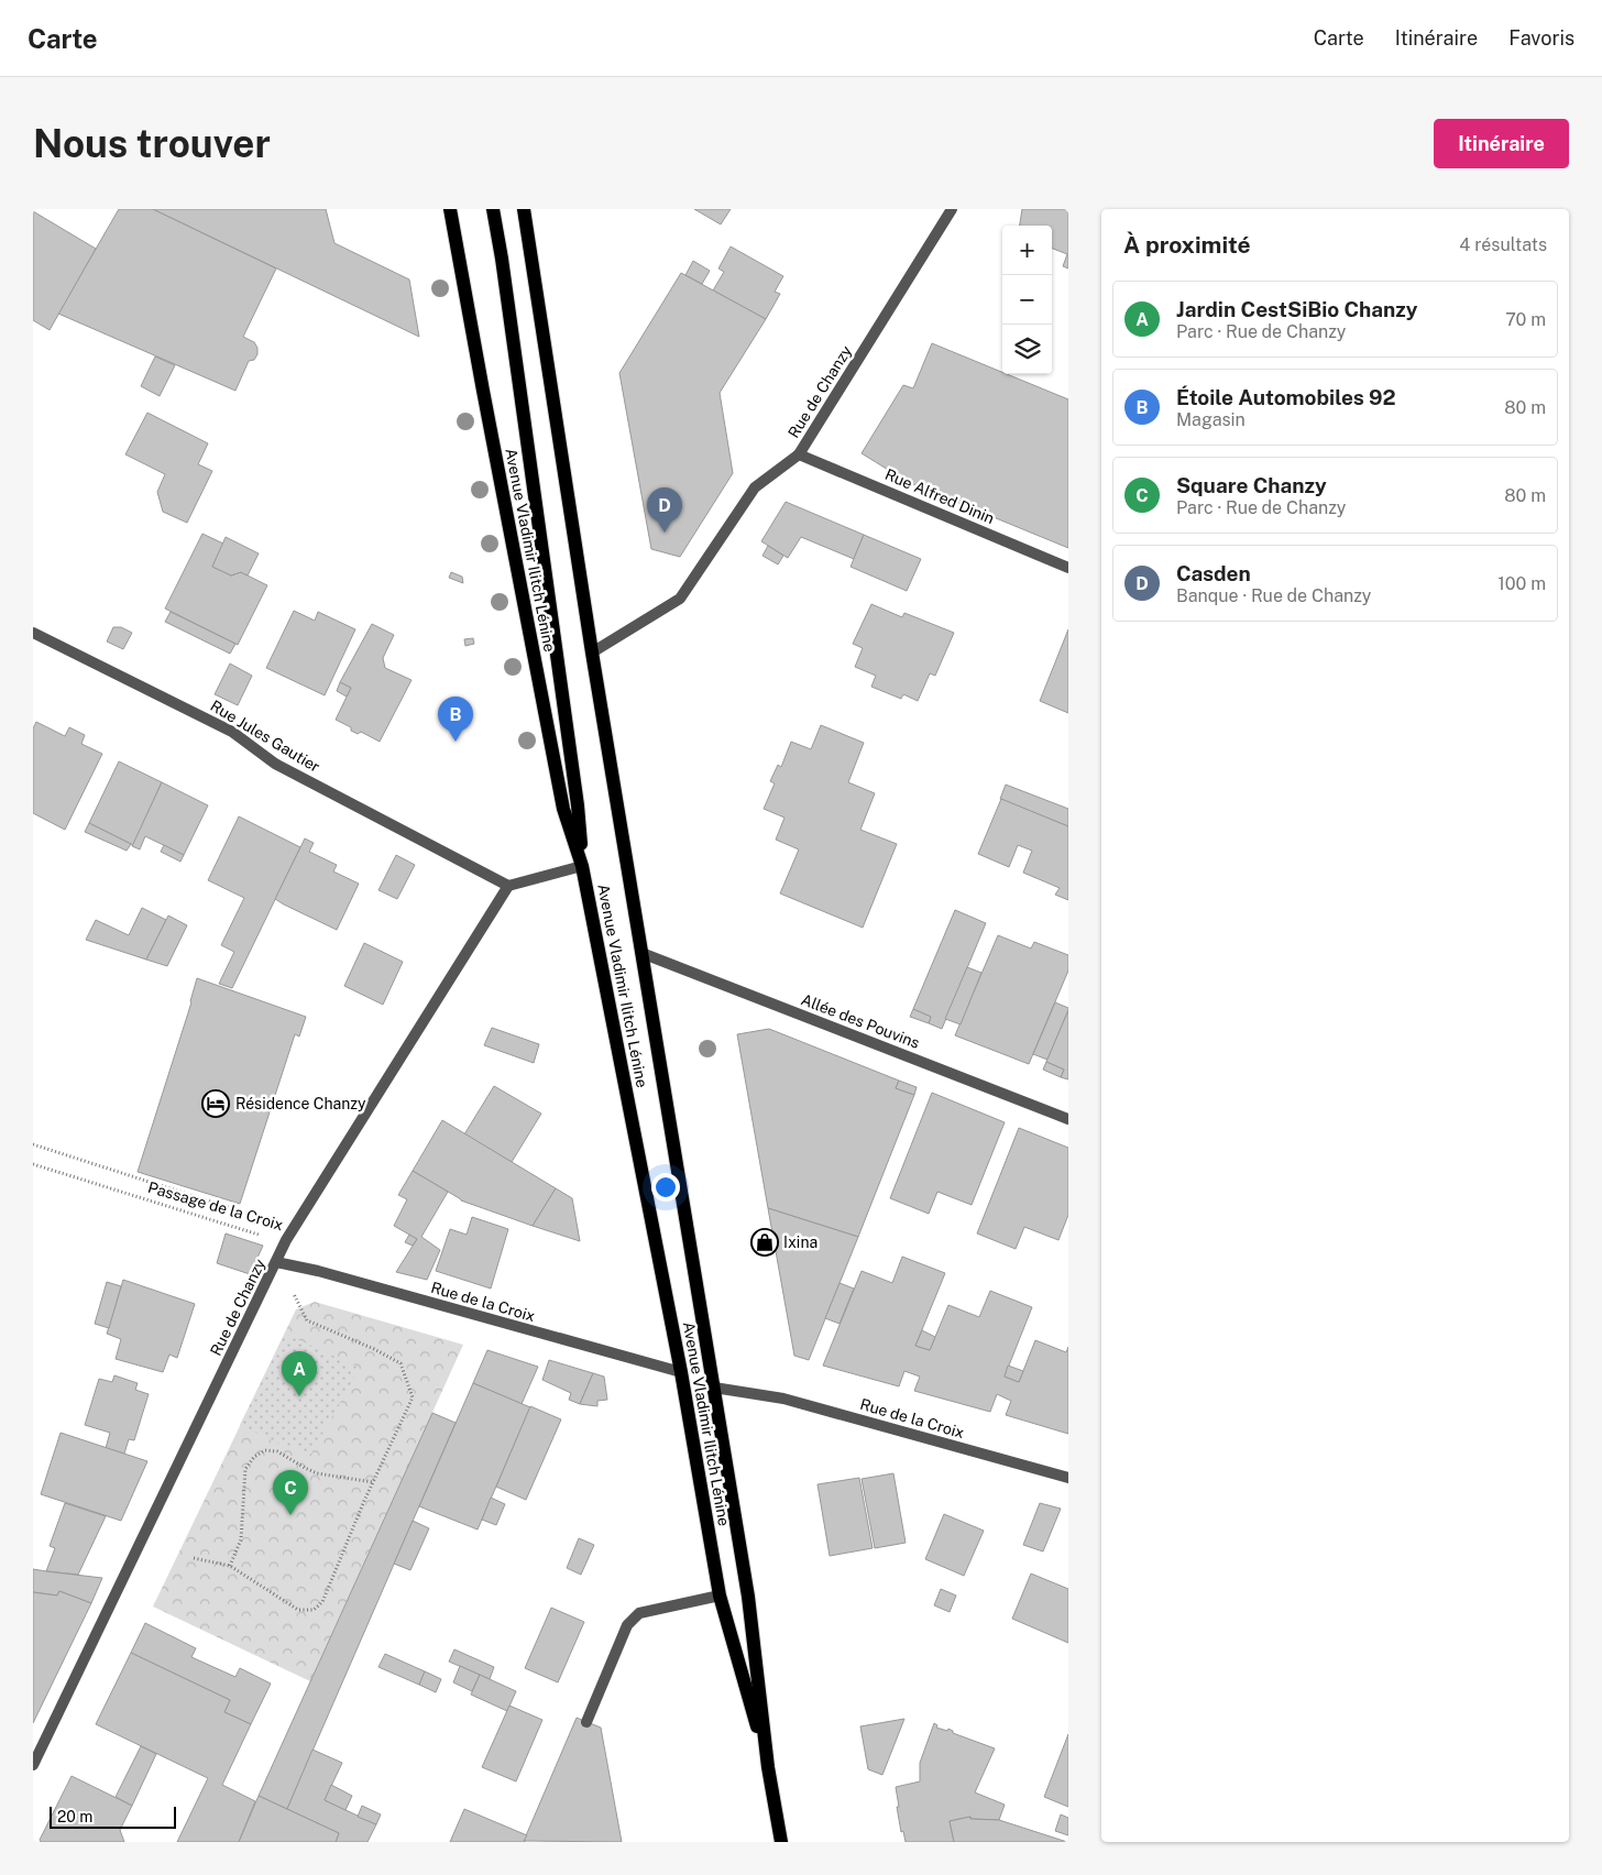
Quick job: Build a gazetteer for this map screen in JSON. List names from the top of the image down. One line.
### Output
{"streets":{"main road":["Avenue Vladimir Ilitch Lénine"],"street":["Rue de Chanzy","Rue Alfred Dinin","Rue Jules Gautier","Allée des Pouvins","Rue de la Croix"],"path":["Passage de la Croix"]},"crossings":[["Rue de Chanzy","Rue Alfred Dinin"],["Rue de Chanzy","Avenue Vladimir Ilitch Lénine"],["Rue de Chanzy","Rue Jules Gautier"],["Rue de Chanzy","Passage de la Croix"],["Rue de Chanzy","Rue de la Croix"],["Avenue Vladimir Ilitch Lénine","Allée des Pouvins"],["Avenue Vladimir Ilitch Lénine","Rue de la Croix"]],"places":{"hotel":["Résidence Chanzy"],"shop":["Ixina"]},"scale_bar":"20 m","page":{"header":"Carte","nav":["Carte","Itinéraire","Favoris"],"buttons":"Itinéraire","title":"Nous trouver","heading":["À proximité","4 résultats"],"map_buttons":["+","−"],"list":[{"mark":"A","name":"Jardin CestSiBio Chanzy","note":"Parc · Rue de Chanzy","value":"70 m"},{"mark":"B","name":"Étoile Automobiles 92","note":"Magasin","value":"80 m"},{"mark":"C","name":"Square Chanzy","note":"Parc · Rue de Chanzy","value":"80 m"},{"mark":"D","name":"Casden","note":"Banque · Rue de Chanzy","value":"100 m"}],"pins":["D","B","A","C"],"scale":"20 m"}}
